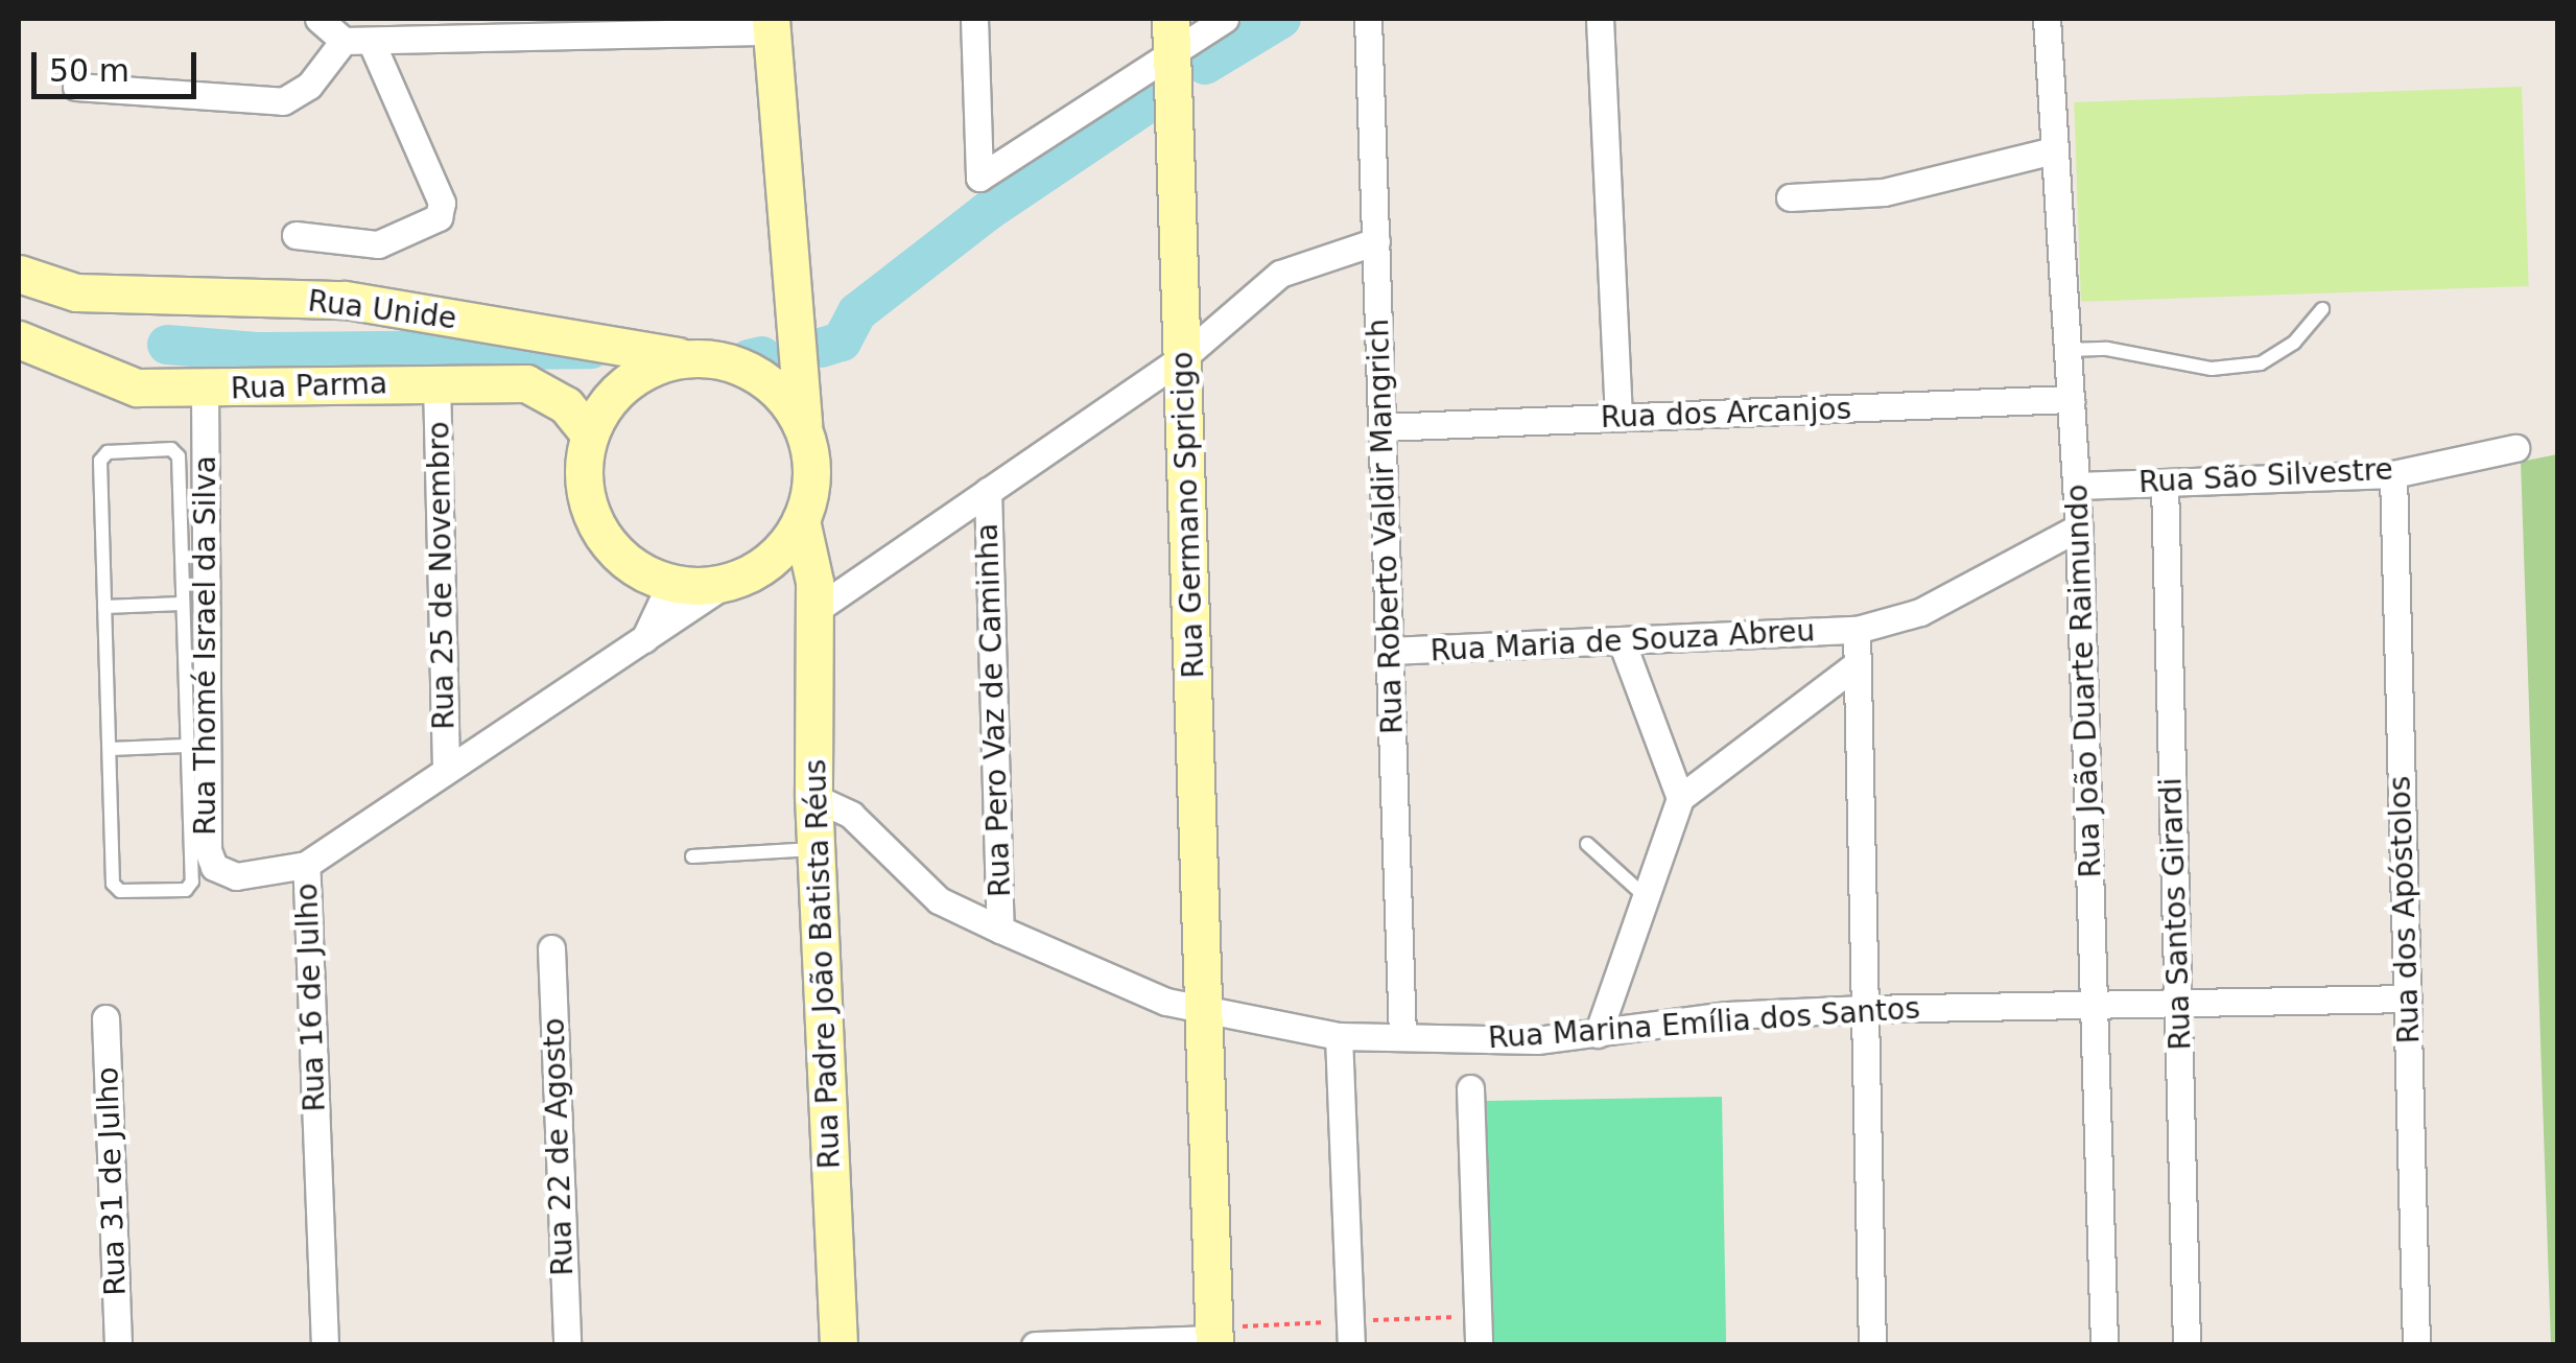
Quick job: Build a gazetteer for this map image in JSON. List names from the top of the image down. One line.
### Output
{"streets":{"main road":["Rua Unide","Rua Parma","Rua Germano Spricigo","Rua Padre João Batista Réus"],"street":["Rua dos Arcanjos","Rua São Silvestre","Rua Roberto Valdir Mangrich","Rua 25 de Novembro","Rua Maria de Souza Abreu","Rua Thomé Israel da Silva","Rua João Duarte Raimundo","Rua Pero Vaz de Caminha","Rua dos Apóstolos","Rua Santos Girardi","Rua 16 de Julho","Rua Marina Emília dos Santos","Rua 22 de Agosto","Rua 31 de Julho"]},"crossings":[["Rua Unide","Rua Parma"],["Rua Unide","Rua Padre João Batista Réus"],["Rua Unide","Rua 16 de Julho"],["Rua Parma","Rua 25 de Novembro"],["Rua Parma","Rua Thomé Israel da Silva"],["Rua Parma","Rua Padre João Batista Réus"],["Rua Parma","Rua 16 de Julho"],["Rua dos Arcanjos","Rua Roberto Valdir Mangrich"],["Rua dos Arcanjos","Rua João Duarte Raimundo"],["Rua São Silvestre","Rua João Duarte Raimundo"],["Rua São Silvestre","Rua dos Apóstolos"],["Rua São Silvestre","Rua Santos Girardi"],["Rua Germano Spricigo","Rua Marina Emília dos Santos"],["Rua Roberto Valdir Mangrich","Rua Maria de Souza Abreu"],["Rua Roberto Valdir Mangrich","Rua Marina Emília dos Santos"],["Rua 25 de Novembro","Rua 16 de Julho"],["Rua Maria de Souza Abreu","Rua João Duarte Raimundo"],["Rua Thomé Israel da Silva","Rua 16 de Julho"],["Rua João Duarte Raimundo","Rua Marina Emília dos Santos"],["Rua Pero Vaz de Caminha","Rua Marina Emília dos Santos"],["Rua dos Apóstolos","Rua Marina Emília dos Santos"],["Rua Santos Girardi","Rua Marina Emília dos Santos"],["Rua Padre João Batista Réus","Rua 16 de Julho"],["Rua Padre João Batista Réus","Rua Marina Emília dos Santos"]],"scale_bar":"50 m"}
